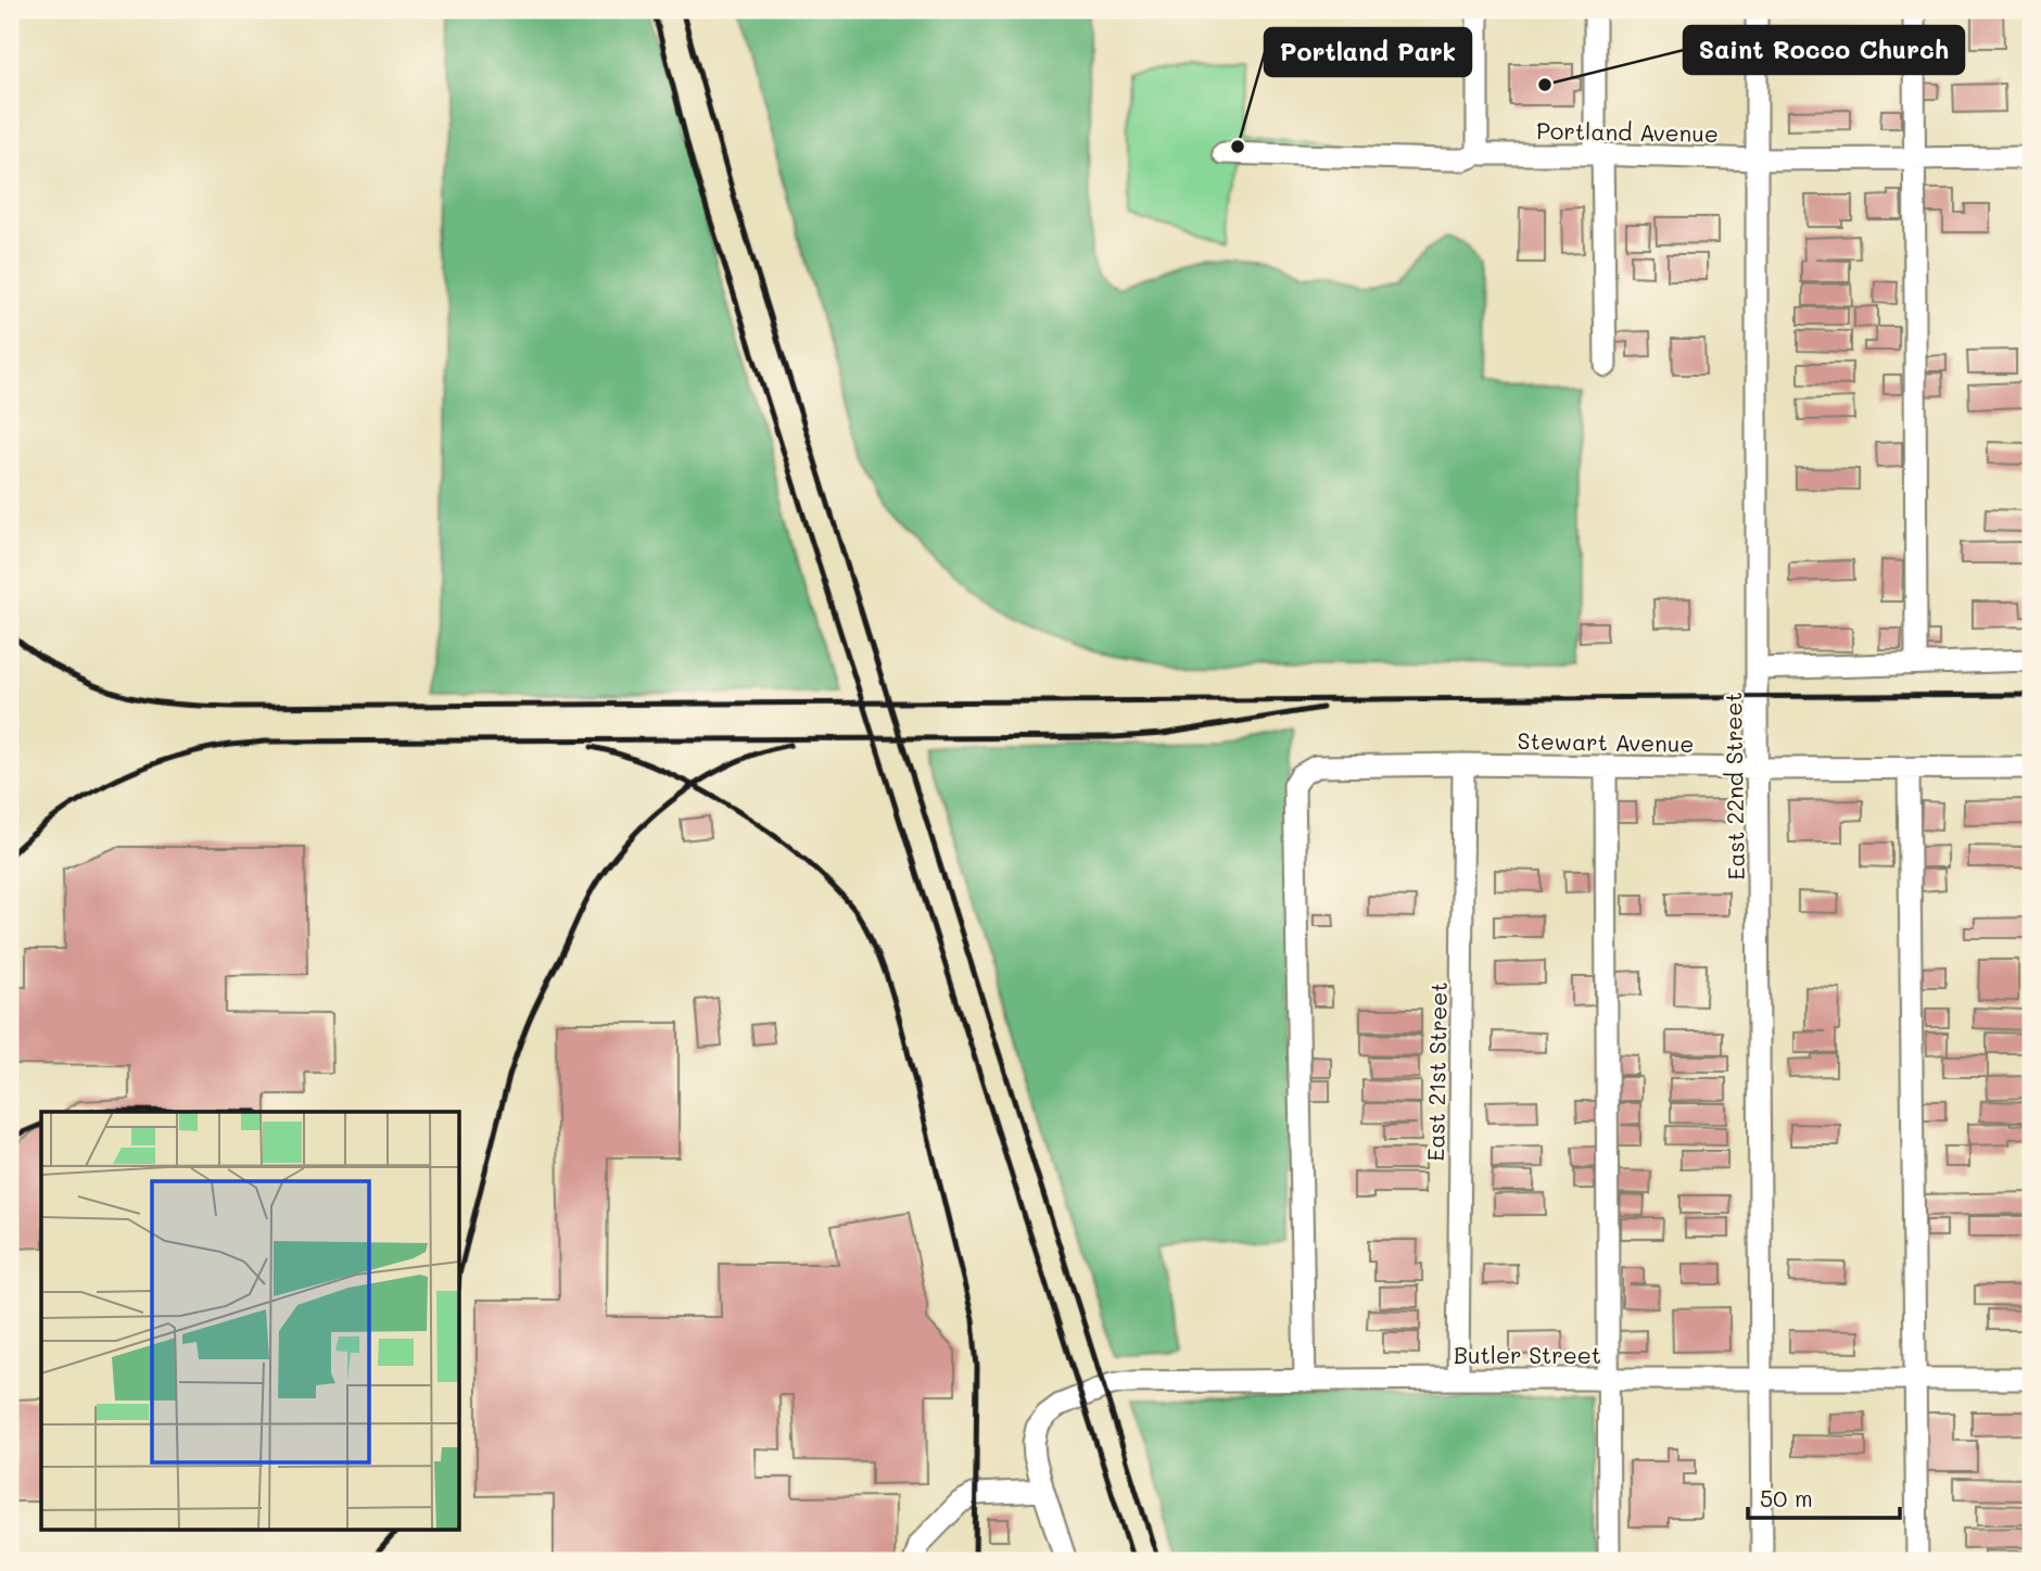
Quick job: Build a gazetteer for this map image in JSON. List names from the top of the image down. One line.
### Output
{"streets":{"street":["Portland Avenue","Stewart Avenue","East 22nd Street","East 21st Street","Butler Street"]},"crossings":[["Portland Avenue","East 22nd Street"],["Stewart Avenue","East 22nd Street"],["Stewart Avenue","East 21st Street"],["Stewart Avenue","Butler Street"],["East 22nd Street","Butler Street"],["East 21st Street","Butler Street"]],"places":["Saint Rocco Church","Portland Park"],"scale_bar":"50 m"}
